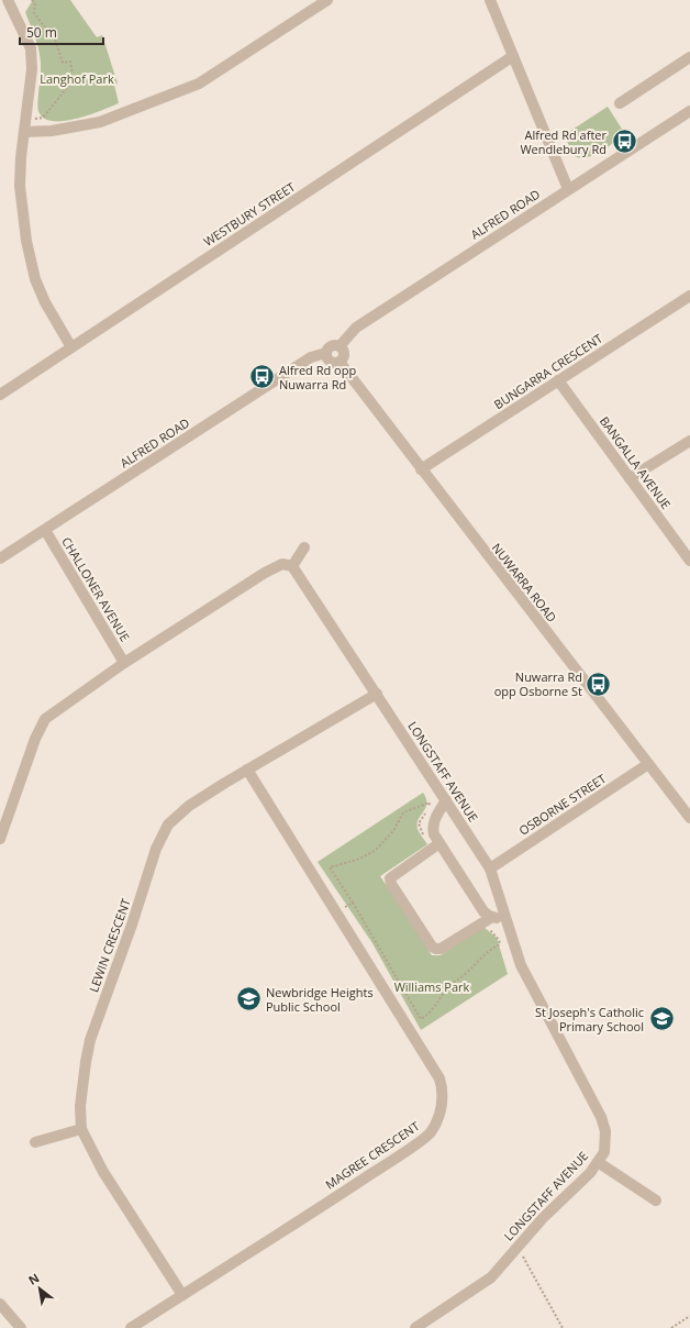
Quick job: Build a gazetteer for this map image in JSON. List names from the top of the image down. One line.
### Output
{"streets":{"street":["WESTBURY STREET","ALFRED ROAD","BUNGARRA CRESCENT","BANGALLA AVENUE","NUWARRA ROAD","CHALLONER AVENUE","LONGSTAFF AVENUE","OSBORNE STREET","LEWIN CRESCENT","MAGREE CRESCENT"]},"crossings":[["ALFRED ROAD","NUWARRA ROAD"],["ALFRED ROAD","CHALLONER AVENUE"],["BUNGARRA CRESCENT","BANGALLA AVENUE"],["BUNGARRA CRESCENT","NUWARRA ROAD"],["NUWARRA ROAD","OSBORNE STREET"],["LONGSTAFF AVENUE","OSBORNE STREET"],["LONGSTAFF AVENUE","LEWIN CRESCENT"],["LEWIN CRESCENT","MAGREE CRESCENT"]],"parks":["Langhof Park","Williams Park"],"places":{"bus stop":["Alfred Rd after Wendlebury Rd","Alfred Rd opp Nuwarra Rd","Nuwarra Rd opp Osborne St"],"school or university":["Newbridge Heights Public School","St Joseph's Catholic Primary School"]},"scale_bar":"50 m","north":"top left"}
